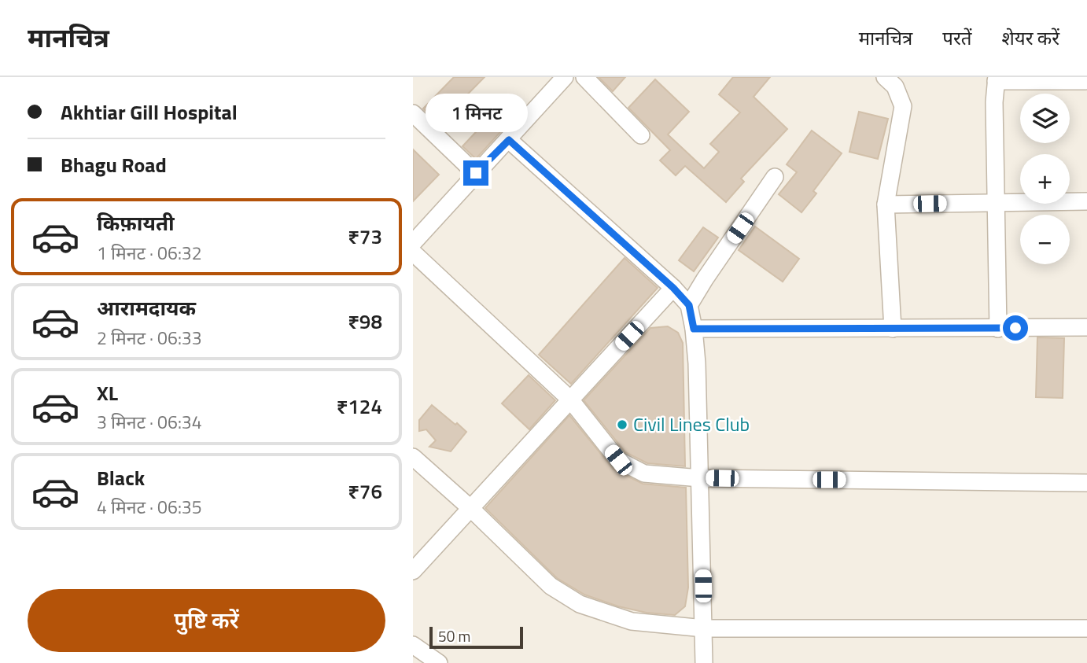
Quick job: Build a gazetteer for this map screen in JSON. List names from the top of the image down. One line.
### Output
{"places":["Civil Lines Club"],"scale_bar":"50 m","page":{"header":"मानचित्र","nav":["मानचित्र","परतें","शेयर करें"],"banner":["Akhtiar Gill Hospital","Bhagu Road"],"map_buttons":["+","−"],"bubble":"1 मिनट","list":[{"name":"किफ़ायती","note":"1 मिनट · 06:32","value":"₹73"},{"name":"आरामदायक","note":"2 मिनट · 06:33","value":"₹98"},{"name":"XL","note":"3 मिनट · 06:34","value":"₹124"},{"name":"Black","note":"4 मिनट · 06:35","value":"₹76"}],"buttons":"पुष्टि करें","scale":"50 m"}}
